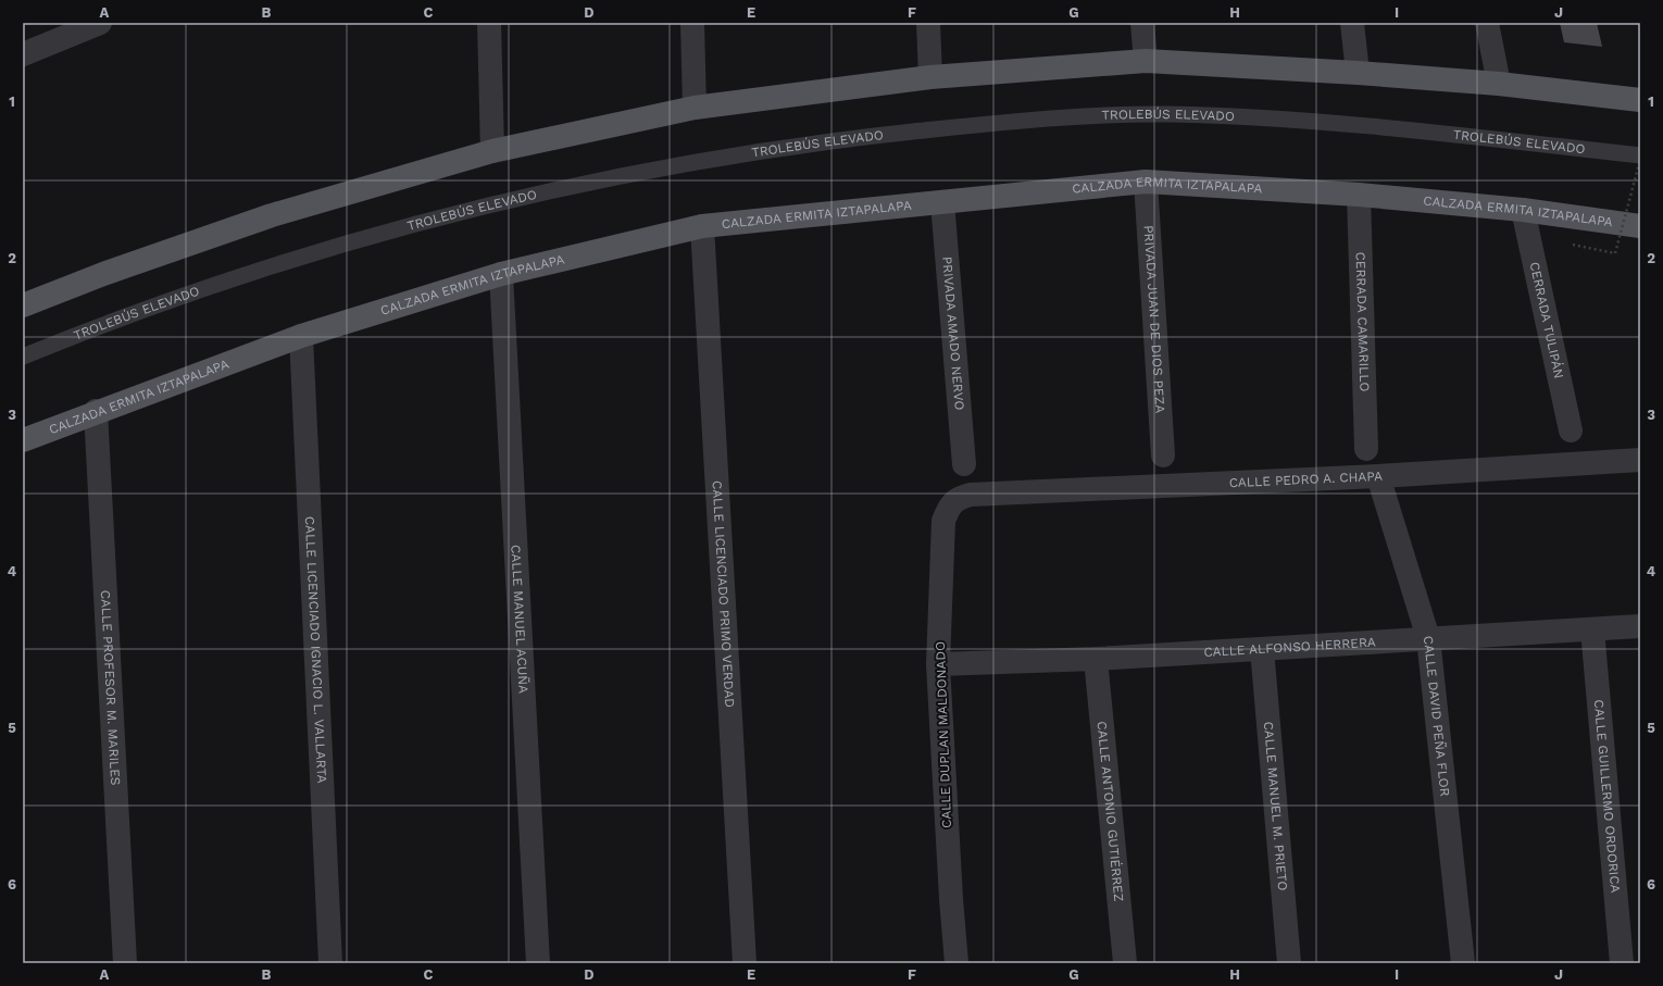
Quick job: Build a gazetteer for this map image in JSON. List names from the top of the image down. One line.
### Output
{"streets":{"main road":["CALZADA ERMITA IZTAPALAPA"],"street":["PRIVADA JUAN DE DIOS PEZA","CERRADA TULIPÁN","CERRADA CAMARILLO","PRIVADA AMADO NERVO","CALLE PEDRO A. CHAPA","CALLE LICENCIADO PRIMO VERDAD","CALLE MANUEL ACUÑA","CALLE ALFONSO HERRERA","CALLE LICENCIADO IGNACIO L. VALLARTA","CALLE PROFESOR M. MARILES","CALLE DAVID PEÑA FLOR","CALLE DUPLAN MALDONADO","CALLE GUILLERMO ORDORICA","CALLE MANUEL M. PRIETO","CALLE ANTONIO GUTIÉRREZ"],"lane":["TROLEBÚS ELEVADO"]},"crossings":[["CALZADA ERMITA IZTAPALAPA","PRIVADA JUAN DE DIOS PEZA"],["CALZADA ERMITA IZTAPALAPA","CERRADA TULIPÁN"],["CALZADA ERMITA IZTAPALAPA","CERRADA CAMARILLO"],["CALZADA ERMITA IZTAPALAPA","PRIVADA AMADO NERVO"],["CALZADA ERMITA IZTAPALAPA","CALLE LICENCIADO PRIMO VERDAD"],["CALZADA ERMITA IZTAPALAPA","CALLE MANUEL ACUÑA"],["CALZADA ERMITA IZTAPALAPA","CALLE LICENCIADO IGNACIO L. VALLARTA"],["CALZADA ERMITA IZTAPALAPA","CALLE PROFESOR M. MARILES"],["CALLE PEDRO A. CHAPA","CALLE DAVID PEÑA FLOR"],["CALLE PEDRO A. CHAPA","CALLE DUPLAN MALDONADO"],["CALLE ALFONSO HERRERA","CALLE DAVID PEÑA FLOR"],["CALLE ALFONSO HERRERA","CALLE DUPLAN MALDONADO"],["CALLE ALFONSO HERRERA","CALLE GUILLERMO ORDORICA"],["CALLE ALFONSO HERRERA","CALLE MANUEL M. PRIETO"],["CALLE ALFONSO HERRERA","CALLE ANTONIO GUTIÉRREZ"]],"grid":{"columns":["A","B","C","D","E","F","G","H","I","J"],"rows":["1","2","3","4","5","6"]}}
